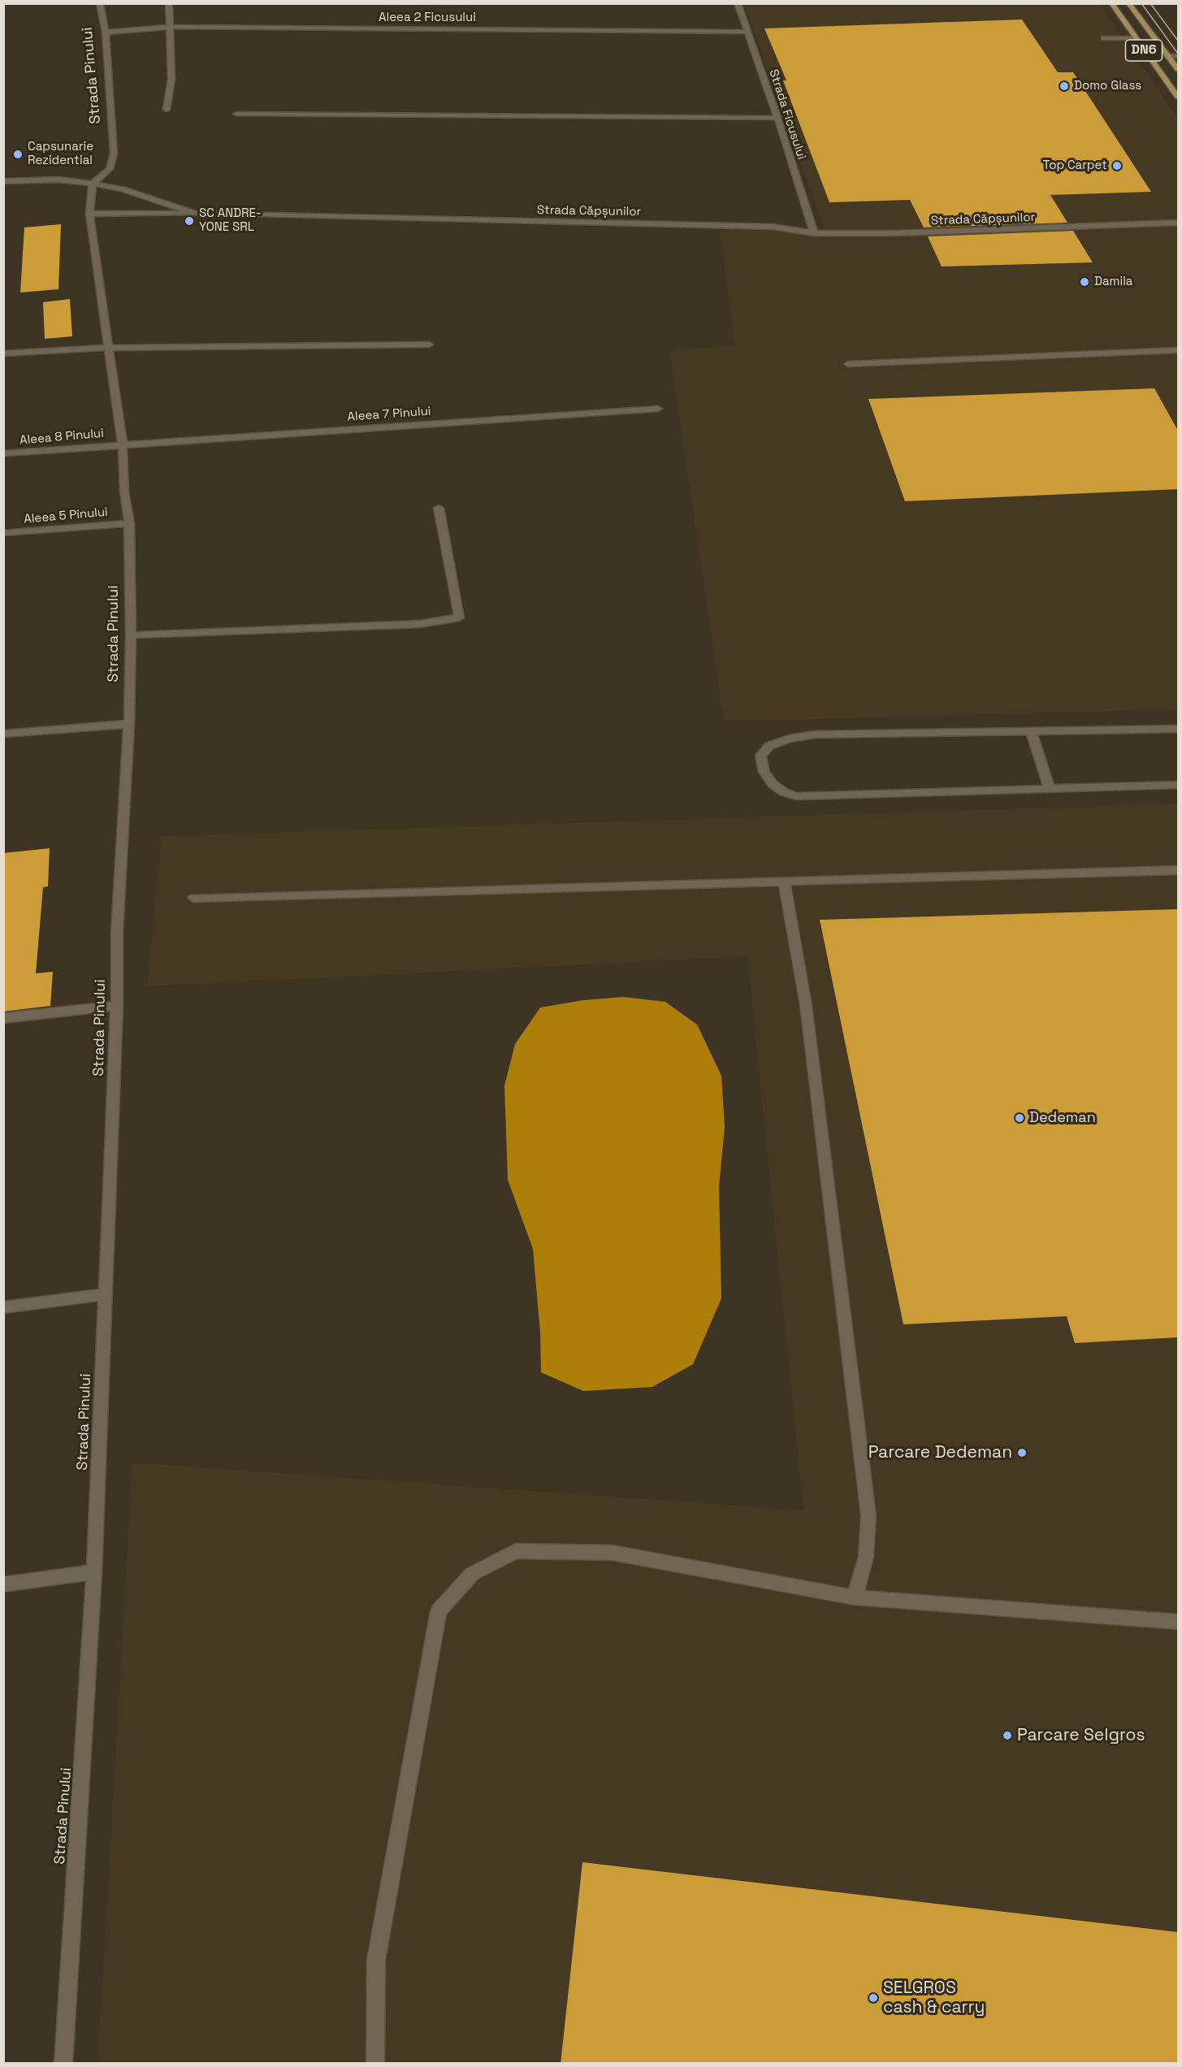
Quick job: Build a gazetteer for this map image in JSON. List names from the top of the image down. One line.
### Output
{"streets":{"main road":["DN6"],"street":["Aleea 2 Ficusului","Strada Pinului","Strada Ficusului","Strada Căpșunilor","Aleea 7 Pinului","Aleea 8 Pinului","Aleea 5 Pinului"]},"crossings":[["Aleea 2 Ficusului","Strada Pinului"],["Aleea 2 Ficusului","Strada Ficusului"],["Strada Pinului","Strada Căpșunilor"],["Strada Pinului","Aleea 7 Pinului"],["Strada Pinului","Aleea 8 Pinului"],["Strada Pinului","Aleea 5 Pinului"],["Strada Ficusului","Strada Căpșunilor"],["Aleea 7 Pinului","Aleea 8 Pinului"]],"places":["Domo Glass","Capsunarie Rezidential","Top Carpet","SC ANDRE- YONE SRL","Damila","Dedeman","Parcare Dedeman","Parcare Selgros","SELGROS cash & carry"]}
